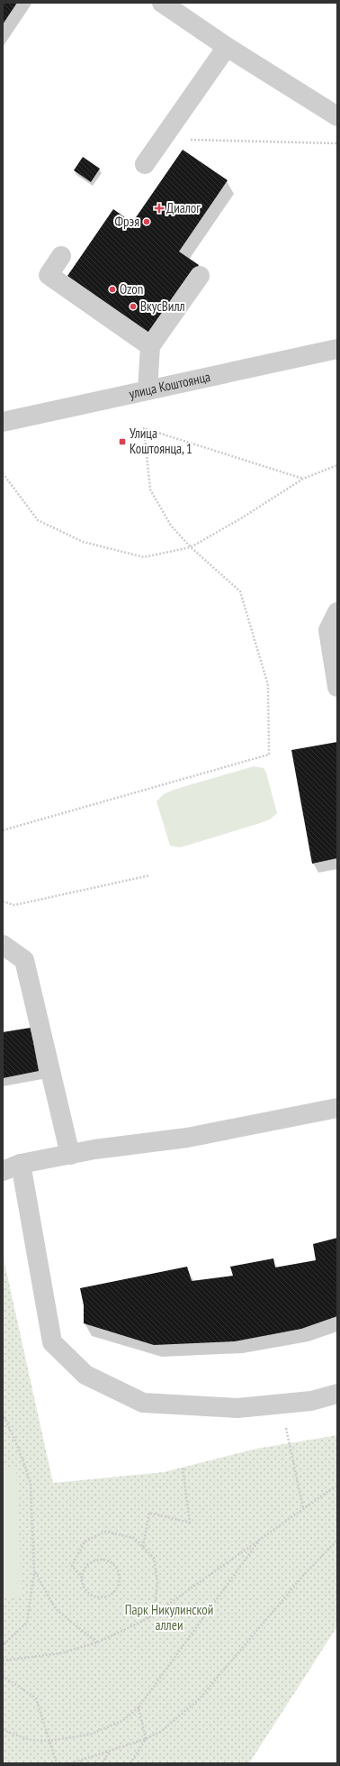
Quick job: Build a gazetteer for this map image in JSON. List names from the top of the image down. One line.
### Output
{"streets":{"street":["улица Коштоянца"]},"parks":["Парк Никулинской аллеи"],"places":{"health":["Диалог"],"other":["Фрэя","Ozon","ВкусВилл"],"transit":["Улица Коштоянца, 1"]}}
